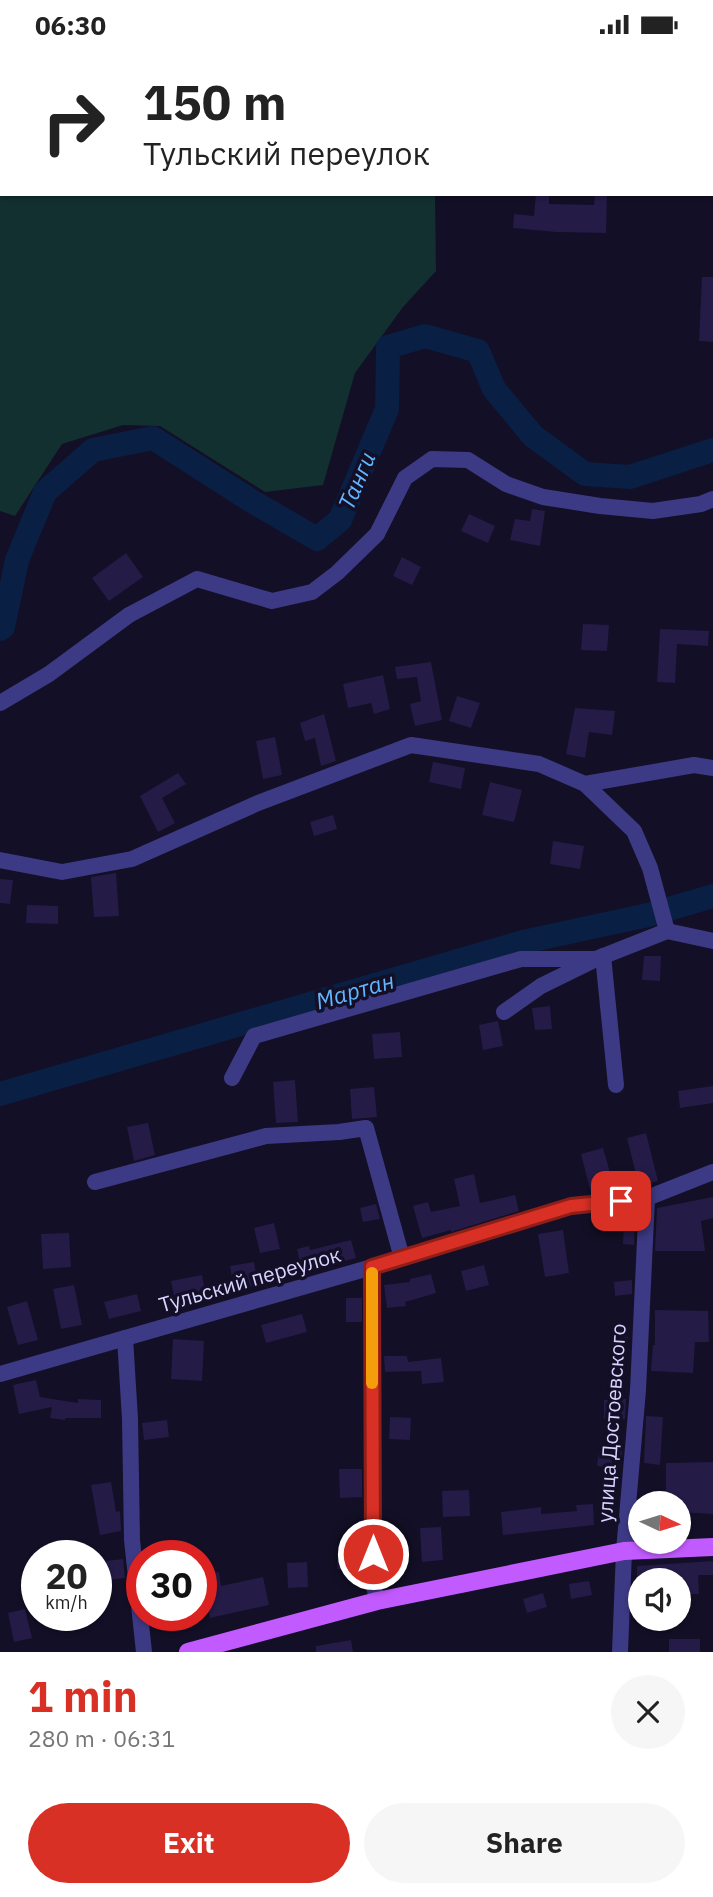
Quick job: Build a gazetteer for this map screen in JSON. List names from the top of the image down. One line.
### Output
{"streets":{"street":["Тульский переулок","улица Достоевского"]},"crossings":[["Тульский переулок","улица Достоевского"]],"water":["Танги","Мартан"],"north":"right","page":{"status":"06:30","turn":["150 m","Тульский переулок"],"speed":"20 km/h","limit":"30","heading":["1 min","280 m · 06:31"],"buttons":["Exit","Share"]}}
